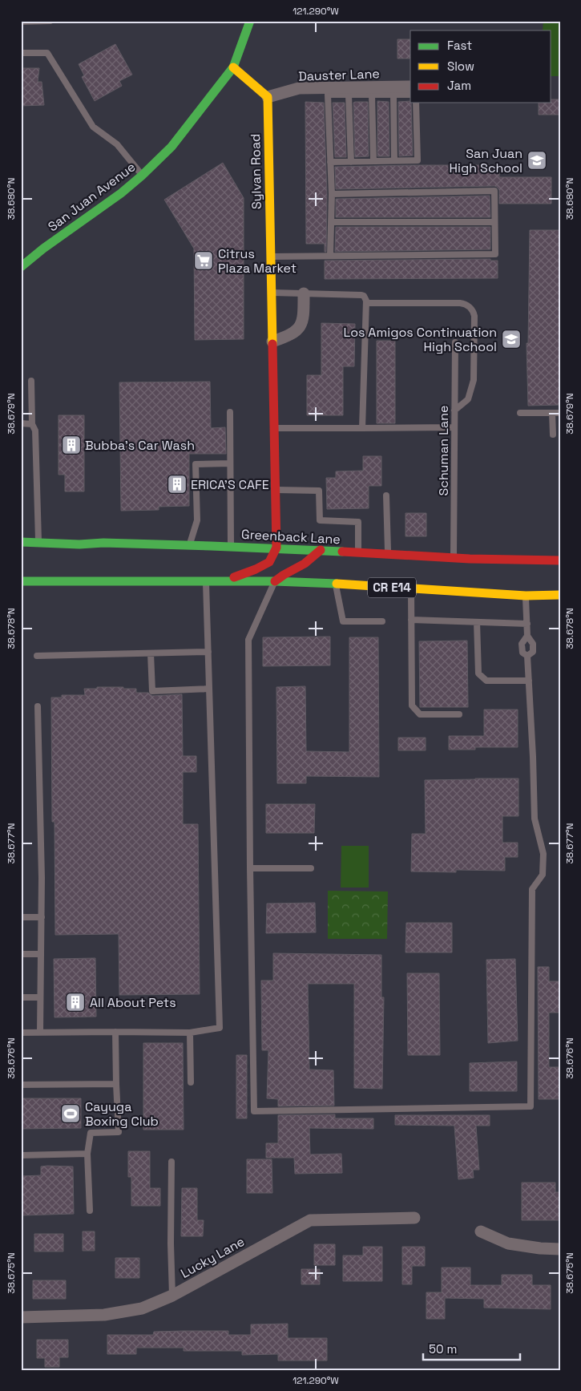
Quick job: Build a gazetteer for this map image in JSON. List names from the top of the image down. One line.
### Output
{"streets":{"main road":["Sylvan Road","San Juan Avenue","Greenback Lane","CR E14"],"street":["Dauster Lane","Lucky Lane"],"lane":["Schuman Lane"]},"crossings":[["Dauster Lane","Sylvan Road"],["Sylvan Road","Greenback Lane"],["Schuman Lane","Greenback Lane"]],"places":{"school or university":["San Juan High School","Los Amigos Continuation High School"],"supermarket":["Citrus Plaza Market"],"building":["Bubba's Car Wash","ERICA'S CAFE","All About Pets"],"sports":["Cayuga Boxing Club"]},"legend":["Fast","Slow","Jam"],"scale_bar":"50 m","coordinates":["121.290°W","38.680°N","38.679°N","38.678°N","38.677°N","38.676°N","38.675°N"]}
